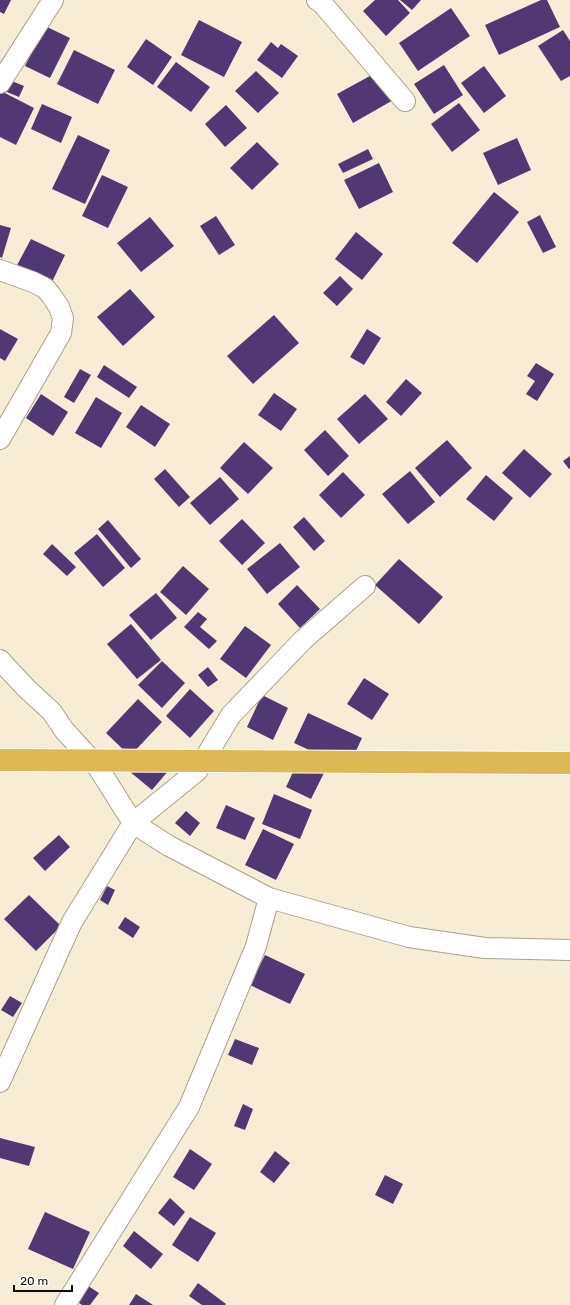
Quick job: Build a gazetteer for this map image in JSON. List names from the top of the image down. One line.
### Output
{"scale_bar":"20 m"}
